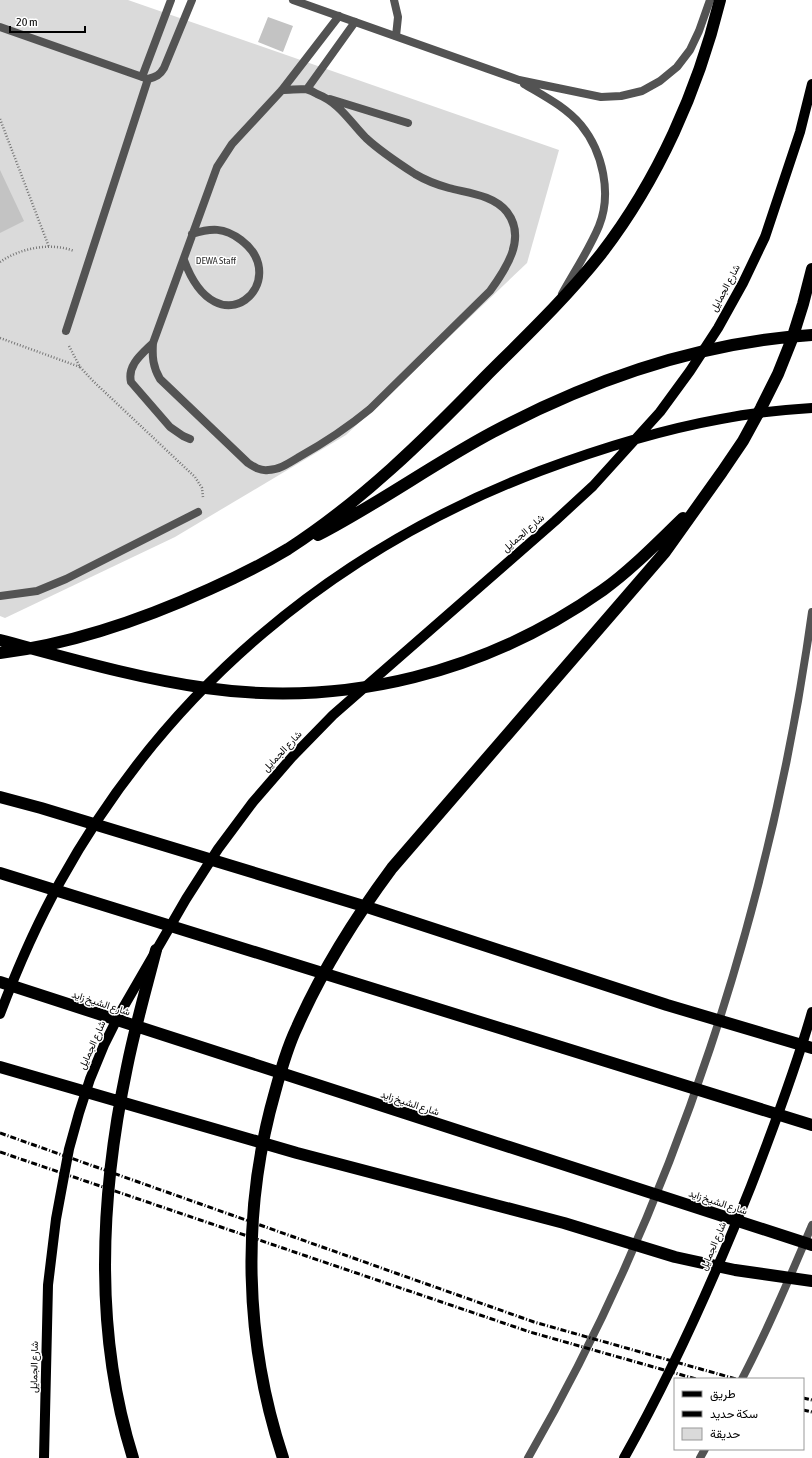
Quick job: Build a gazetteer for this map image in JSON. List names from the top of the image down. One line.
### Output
{"streets":{"highway":["شارع الشيخ زايد"],"main road":["شارع الجمايل"]},"parks":["DEWA Staff"],"legend":["طريق","سكة حديد","حديقة"],"scale_bar":"20 m"}
